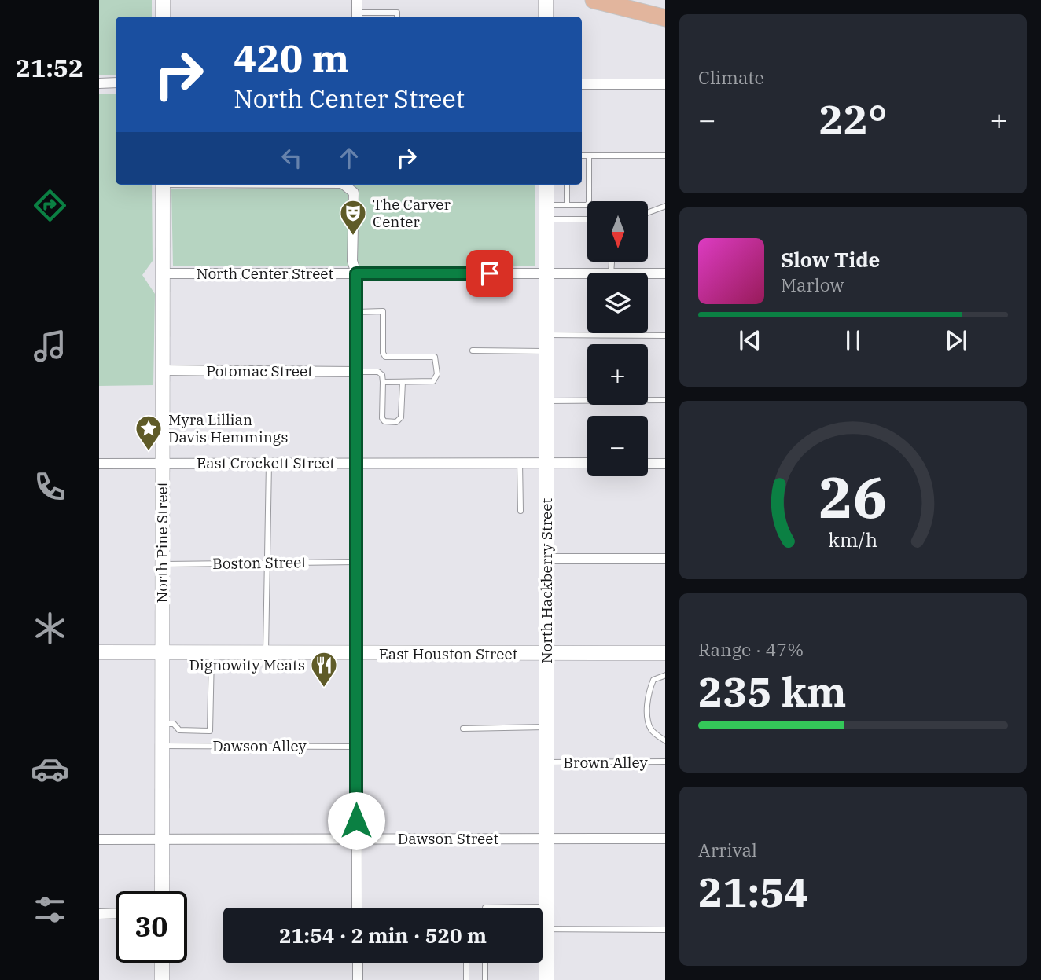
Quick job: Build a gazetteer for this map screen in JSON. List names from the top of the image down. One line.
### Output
{"streets":{"main road":["North Pine Street","North Hackberry Street","East Houston Street"],"street":["North Center Street","Potomac Street","East Crockett Street","Dawson Street"],"lane":["Boston Street","Dawson Alley","Brown Alley"]},"crossings":[["North Center Street","North Pine Street"],["North Center Street","North Hackberry Street"],["Potomac Street","North Pine Street"],["East Crockett Street","North Pine Street"],["East Crockett Street","North Hackberry Street"],["North Pine Street","Boston Street"],["North Pine Street","East Houston Street"],["North Pine Street","Dawson Alley"],["North Pine Street","Dawson Street"],["North Hackberry Street","East Houston Street"],["North Hackberry Street","Brown Alley"],["North Hackberry Street","Dawson Street"]],"places":{"theatre":["The Carver Center"],"place":["Myra Lillian Davis Hemmings"],"restaurant":["Dignowity Meats"]},"north":"bottom","page":{"tabs":"21:52","tile":["Climate",["Range · 47%","235 km"],["Arrival","21:54"]],"turn":["420 m","North Center Street"],"heat":["−","22°","+"],"map_buttons":["+","−"],"song":["Slow Tide","Marlow"],"limit":"30","trip":"21:54 · 2 min · 520 m","gauge":["26","km/h"]}}
